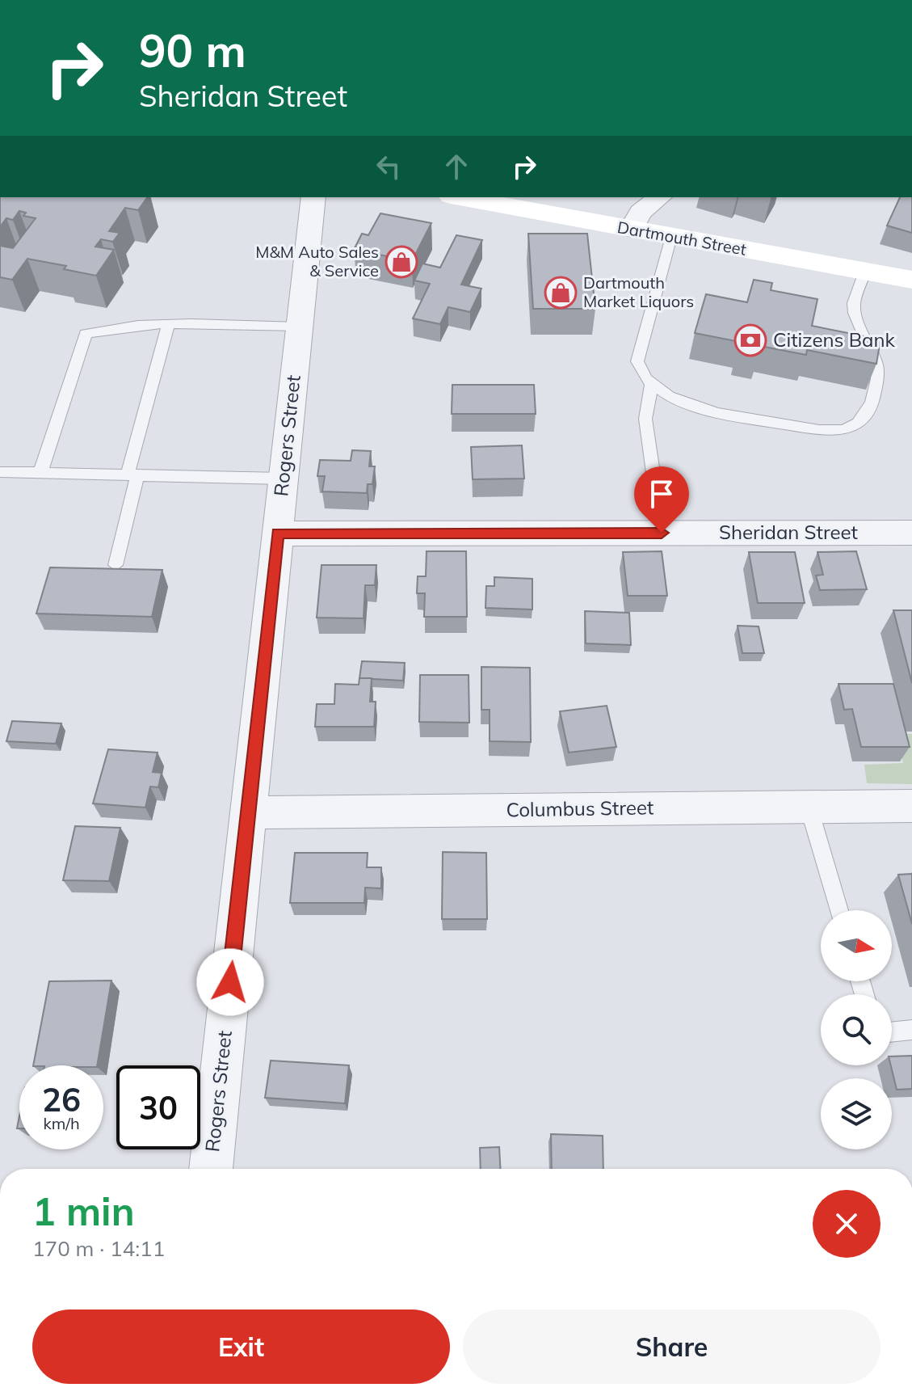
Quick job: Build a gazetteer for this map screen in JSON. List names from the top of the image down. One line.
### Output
{"streets":{"main road":["Dartmouth Street"],"street":["Rogers Street","Sheridan Street","Columbus Street"]},"crossings":[["Rogers Street","Sheridan Street"],["Rogers Street","Columbus Street"]],"places":{"shop":["M&M Auto Sales & Service","Dartmouth Market Liquors"],"bank":["Citizens Bank"]},"north":"right","page":{"turn":["90 m","Sheridan Street"],"speed":"26 km/h","limit":"30","heading":["1 min","170 m · 14:11"],"buttons":["Exit","Share"]}}
